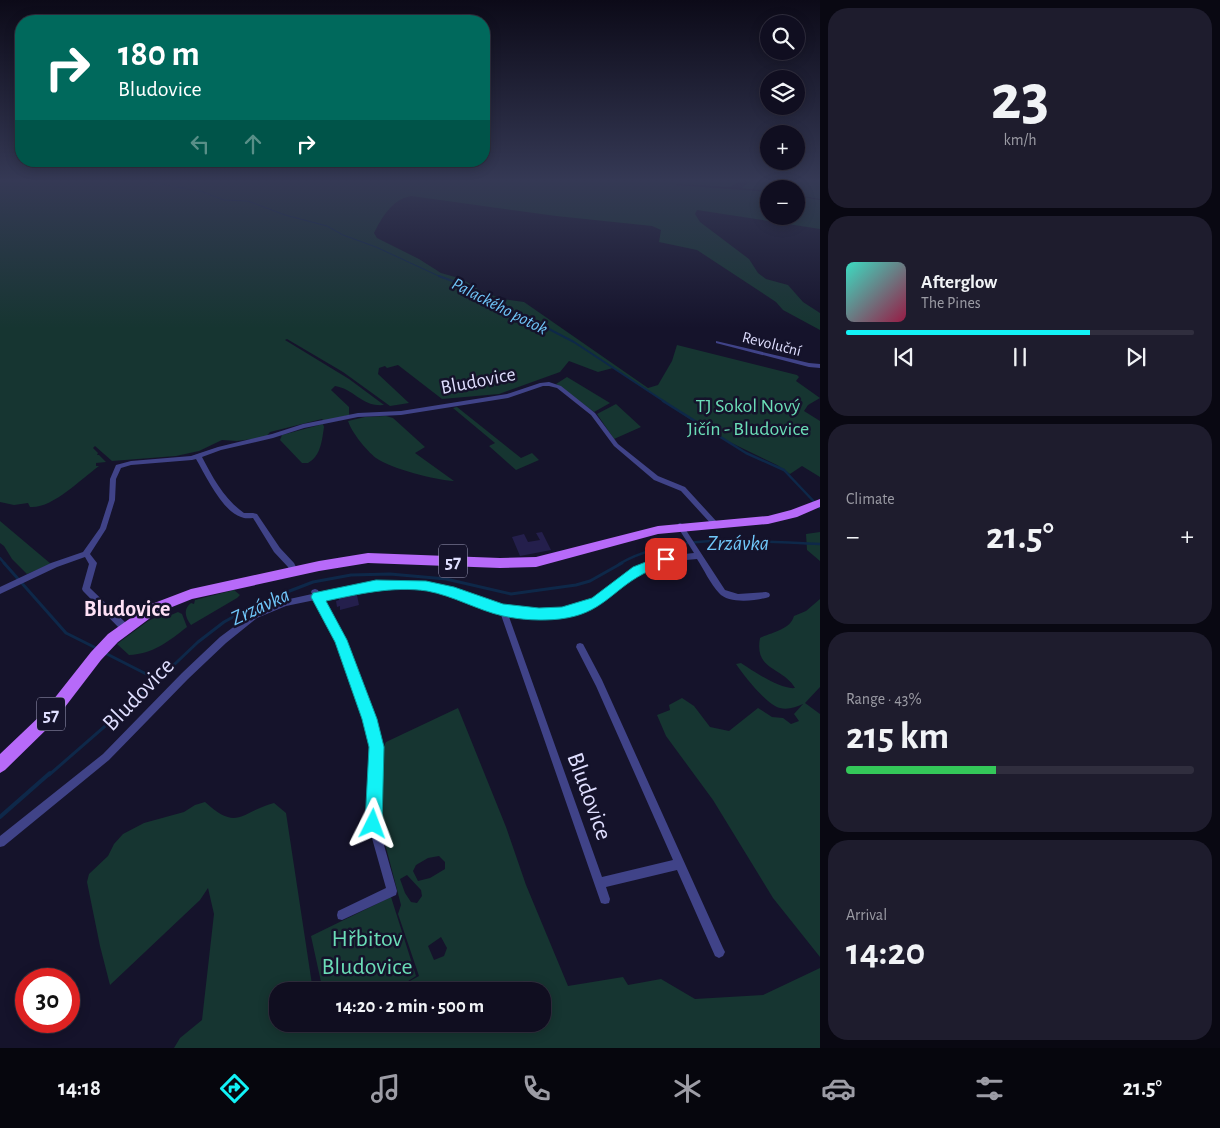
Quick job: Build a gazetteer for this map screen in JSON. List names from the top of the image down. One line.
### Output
{"streets":{"main road":["57"],"street":["Revoluční","Bludovice"]},"crossings":[["Bludovice","57"]],"districts":["Bludovice"],"water":["Palackého potok","Zrzávka"],"parks":["TJ Sokol Nový Jičín - Bludovice","Hřbitov Bludovice"],"page":{"tile":[["23","km/h"],"Climate",["Range · 43%","215 km"],["Arrival","14:20"]],"map_buttons":["+","−"],"turn":["180 m","Bludovice"],"song":["Afterglow","The Pines"],"heat":["−","21.5°","+"],"limit":"30","trip":"14:20 · 2 min · 500 m","tabs":["14:18","21.5°"]}}
